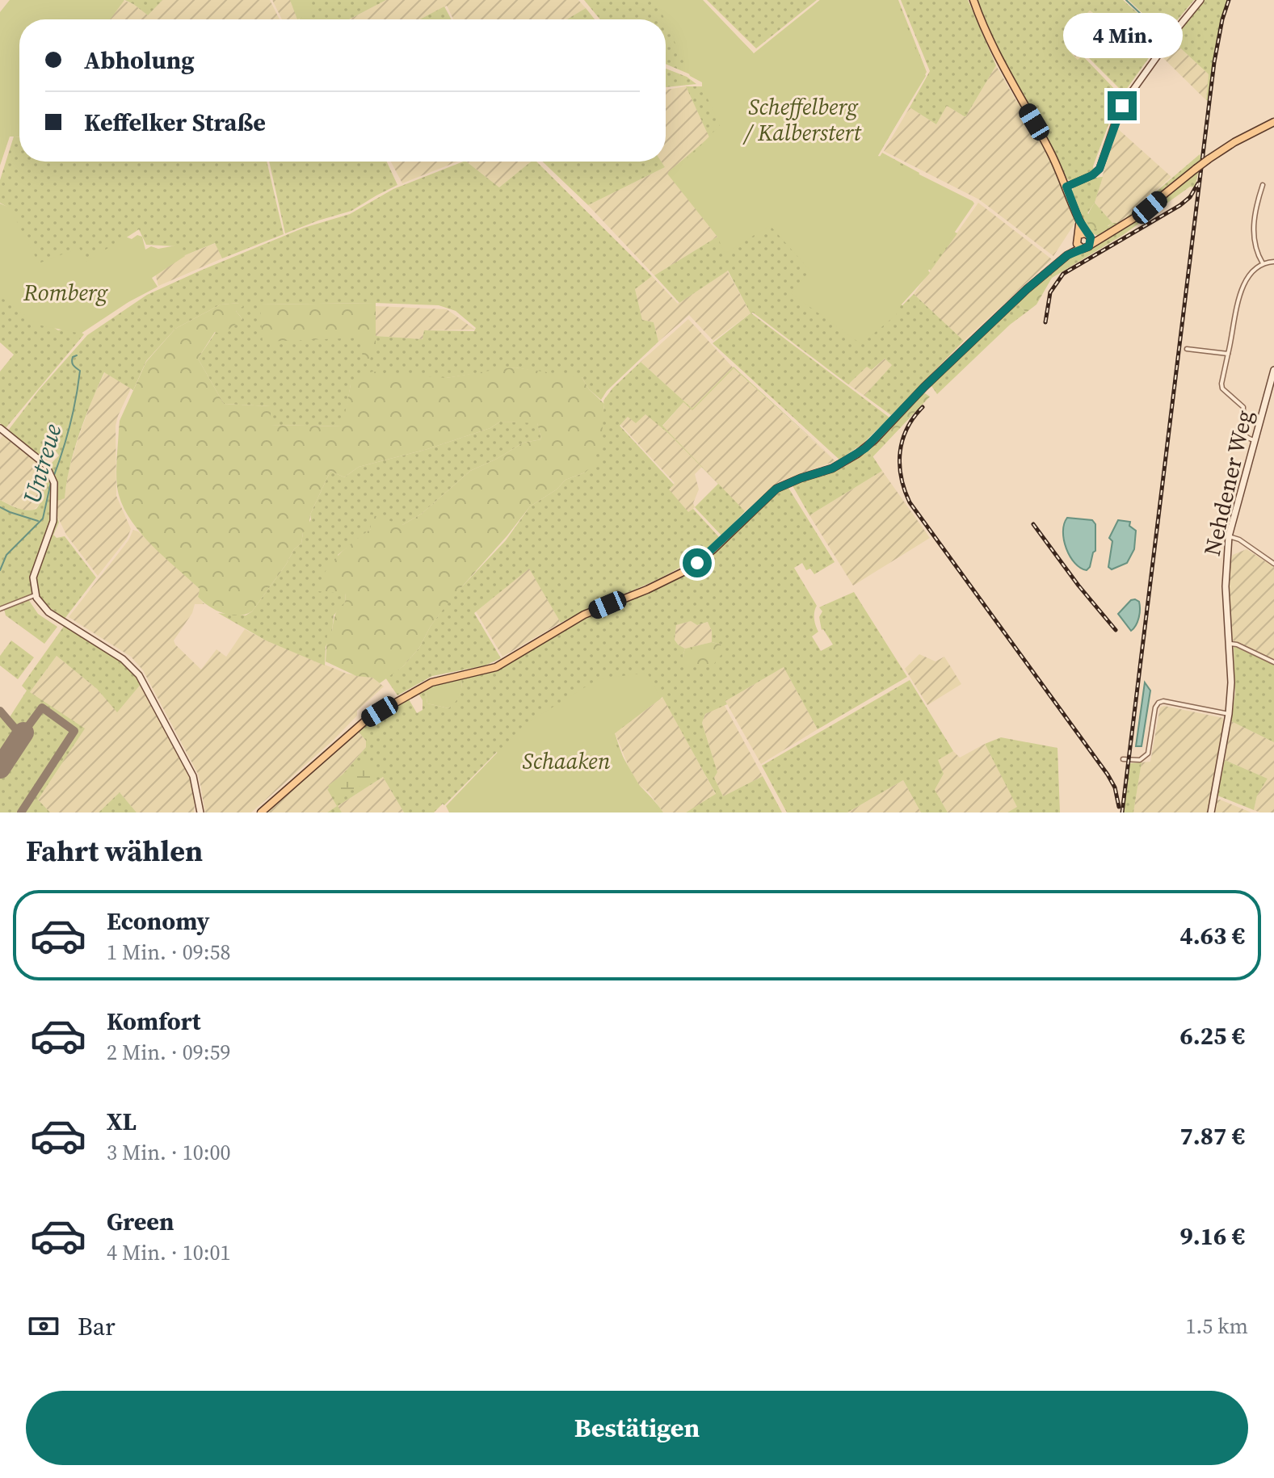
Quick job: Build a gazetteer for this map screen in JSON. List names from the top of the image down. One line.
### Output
{"streets":{"street":["Nehdener Weg"]},"water":["Untreue"],"parks":["Scheffelberg / Kalberstert","Romberg","Schaaken"],"page":{"bubble":"4 Min.","banner":["Abholung","Keffelker Straße"],"heading":"Fahrt wählen","list":[{"name":"Economy","note":"1 Min. · 09:58","value":"4.63 €"},{"name":"Komfort","note":"2 Min. · 09:59","value":"6.25 €"},{"name":"XL","note":"3 Min. · 10:00","value":"7.87 €"},{"name":"Green","note":"4 Min. · 10:01","value":"9.16 €"}],"pay":["Bar","1.5 km"],"buttons":"Bestätigen"}}
